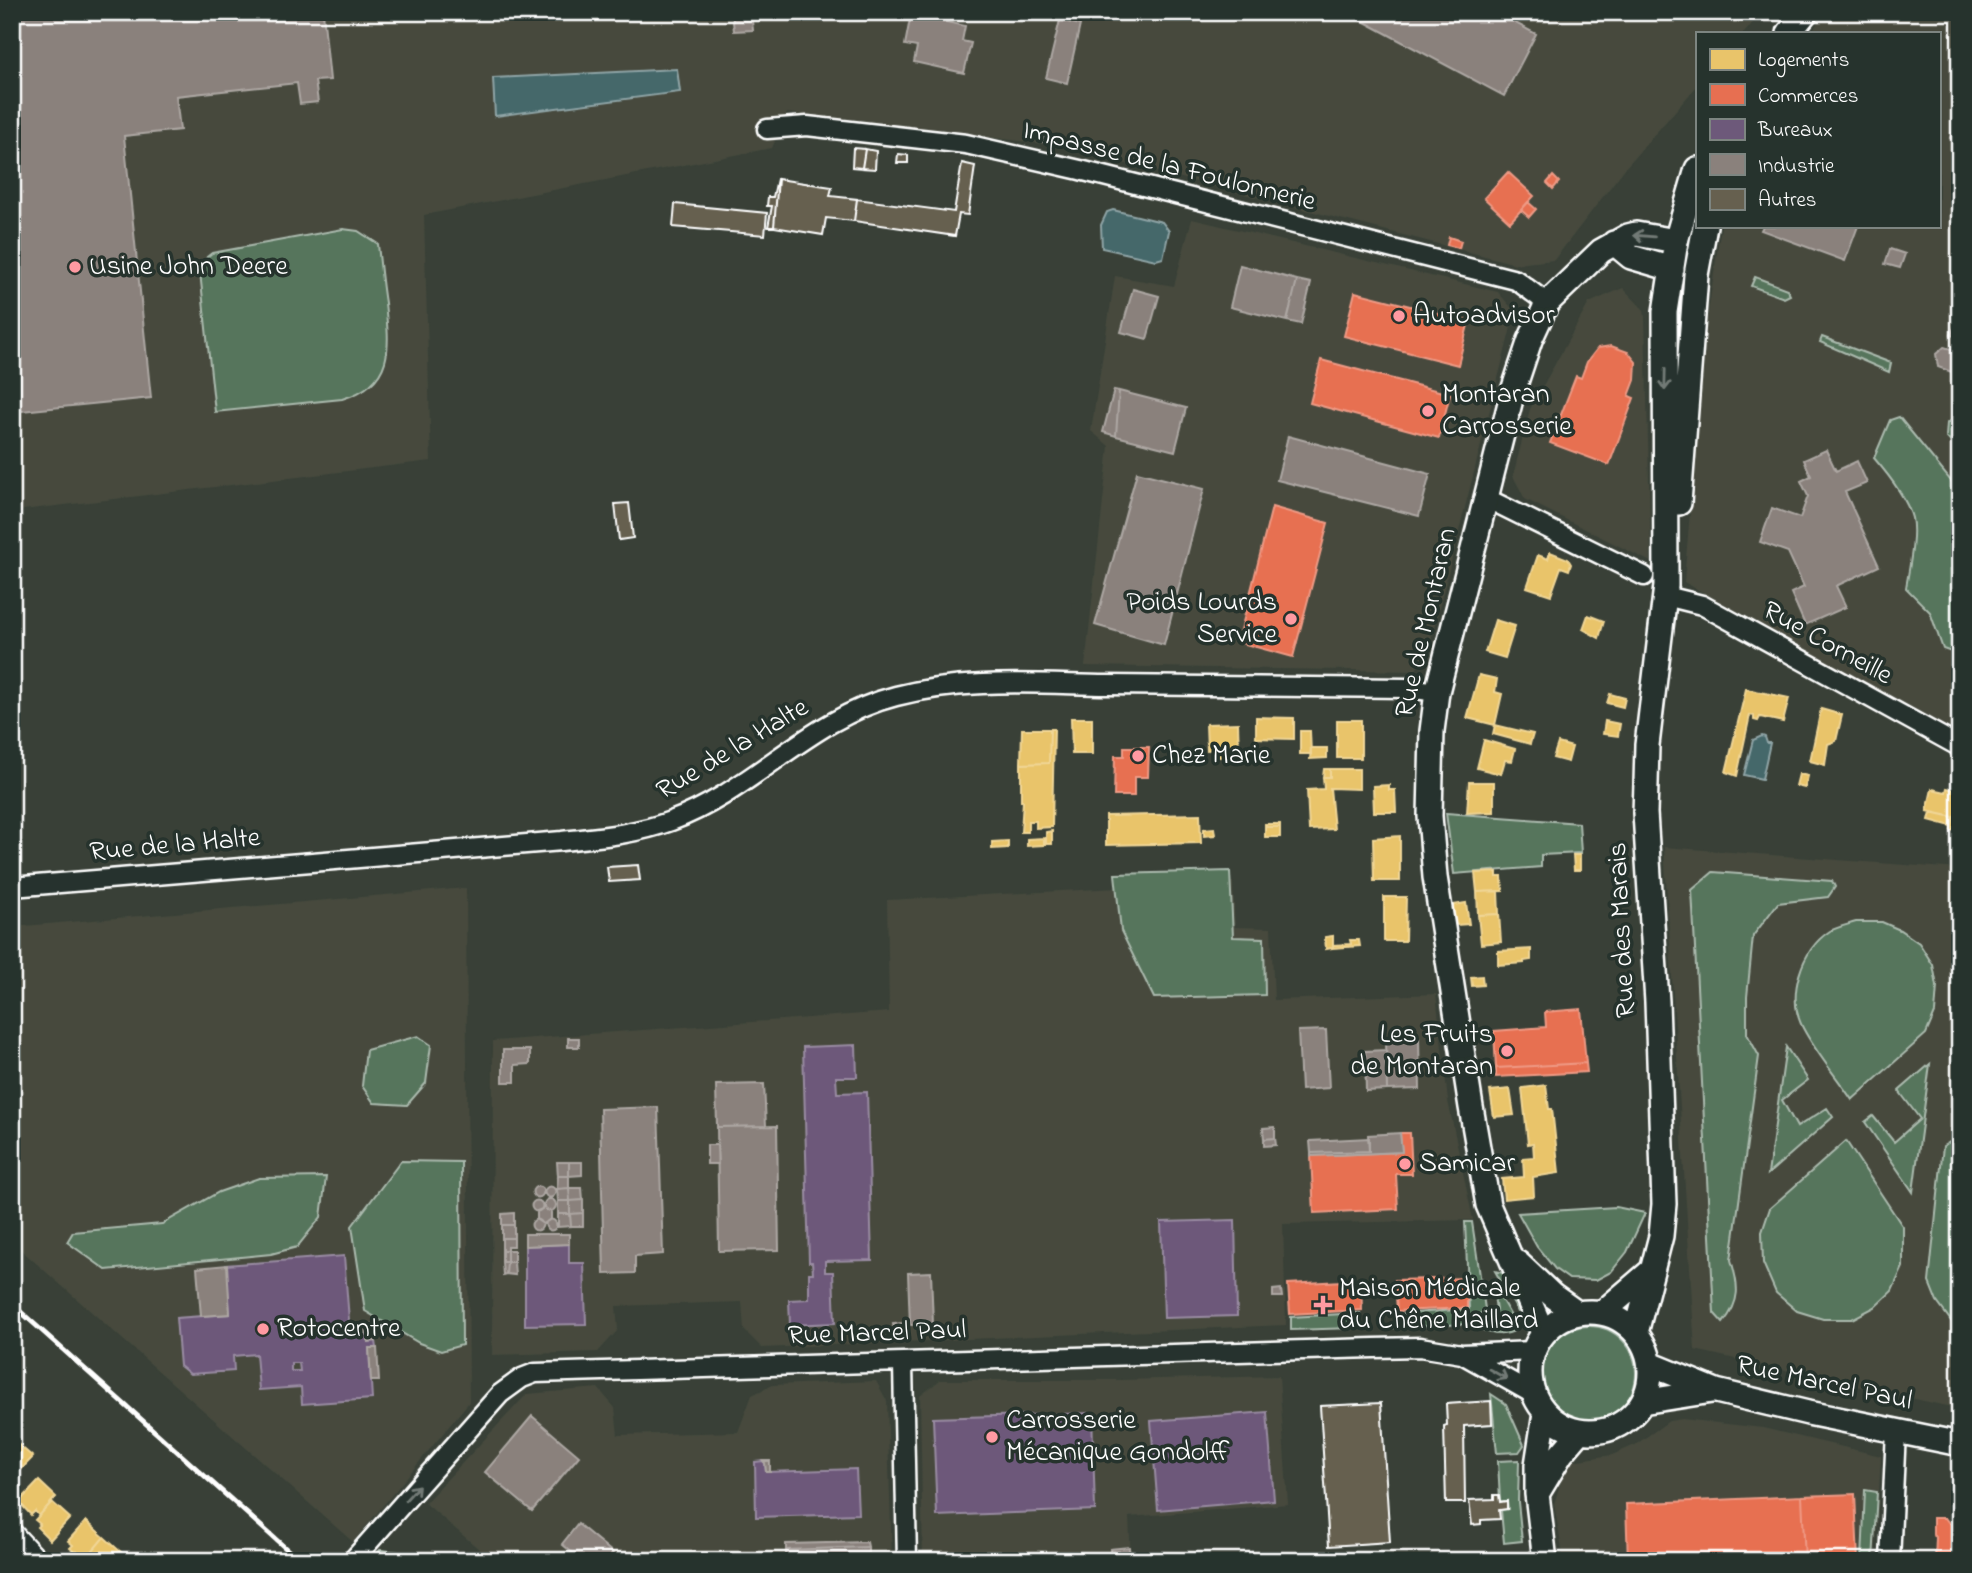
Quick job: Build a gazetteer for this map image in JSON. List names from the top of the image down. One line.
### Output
{"streets":{"street":["Impasse de la Foulonnerie","Rue de Montaran","Rue Corneille","Rue de la Halte","Rue des Marais","Rue Marcel Paul"]},"crossings":[["Impasse de la Foulonnerie","Rue de Montaran"],["Rue de Montaran","Rue de la Halte"],["Rue de Montaran","Rue des Marais"],["Rue de Montaran","Rue Marcel Paul"],["Rue Corneille","Rue des Marais"],["Rue des Marais","Rue Marcel Paul"]],"one_way":["Rue Marcel Paul"],"places":{"other":["Usine John Deere","Autoadvisor","Montaran Carrosserie","Poids Lourds Service","Chez Marie","Les Fruits de Montaran","Samicar","Rotocentre","Carrosserie Mécanique Gondolff"],"health":["Maison Médicale du Chêne Maillard"]},"legend":["Logements","Commerces","Bureaux","Industrie","Autres"]}
